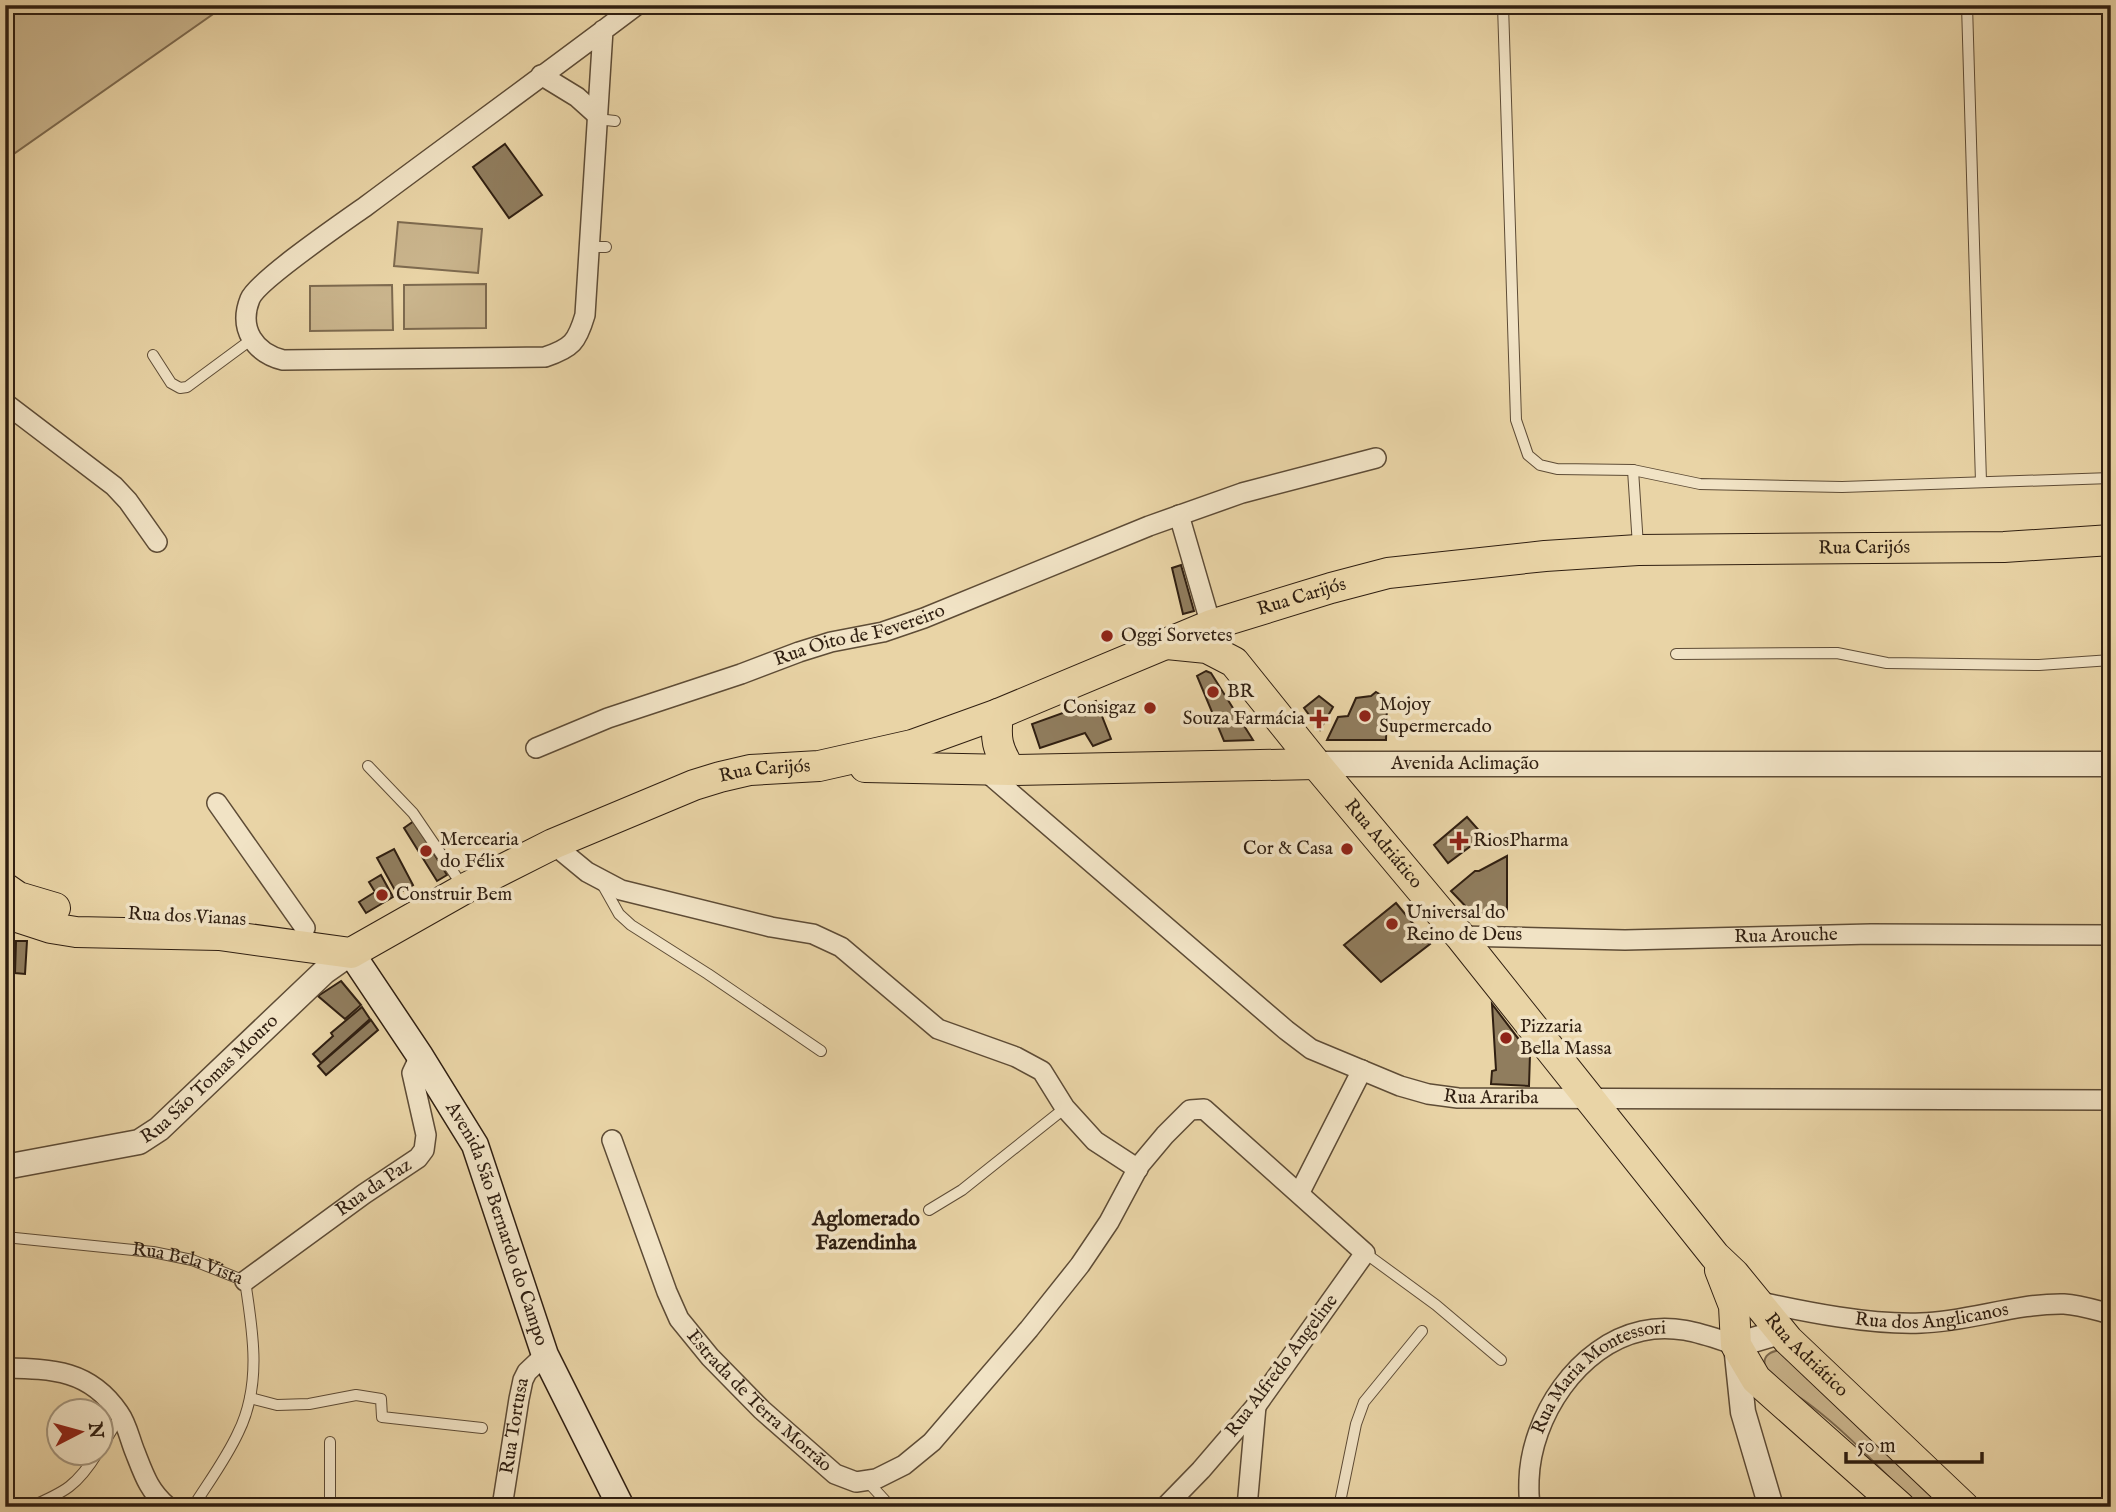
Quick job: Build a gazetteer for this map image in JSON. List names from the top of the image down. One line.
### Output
{"streets":{"main road":["Rua Carijós","Avenida Aclimação","Rua Adriático","Rua dos Vianas","Avenida São Bernardo do Campo"],"street":["Rua Oito de Fevereiro","Rua Arouche","Rua São Tomas Mouro","Rua Arariba","Rua da Paz","Rua dos Anglicanos","Rua Alfredo Angeline","Rua Maria Montessori","Estrada de Terra Morrão","Rua Tortusa"],"lane":["Rua Bela Vista"]},"crossings":[["Rua Carijós","Avenida Aclimação"],["Rua Carijós","Rua Adriático"],["Rua Carijós","Rua dos Vianas"],["Rua Carijós","Rua São Tomas Mouro"],["Rua Carijós","Avenida São Bernardo do Campo"],["Avenida Aclimação","Rua Adriático"],["Avenida Aclimação","Rua Arariba"],["Rua Adriático","Rua Arouche"],["Rua Adriático","Rua Arariba"],["Rua Adriático","Rua dos Anglicanos"],["Rua Adriático","Rua Maria Montessori"],["Rua dos Vianas","Rua São Tomas Mouro"],["Rua dos Vianas","Avenida São Bernardo do Campo"],["Rua São Tomas Mouro","Avenida São Bernardo do Campo"],["Rua da Paz","Avenida São Bernardo do Campo"],["Rua da Paz","Rua Bela Vista"],["Avenida São Bernardo do Campo","Rua Tortusa"]],"districts":["Aglomerado Fazendinha"],"places":{"other":["Oggi Sorvetes","BR","Consigaz","Mojoy Supermercado","Cor & Casa","Mercearia do Félix","Construir Bem","Universal do Reino de Deus","Pizzaria Bella Massa"],"health":["Souza Farmácia","RiosPharma"]},"scale_bar":"50 m","north":"right"}
